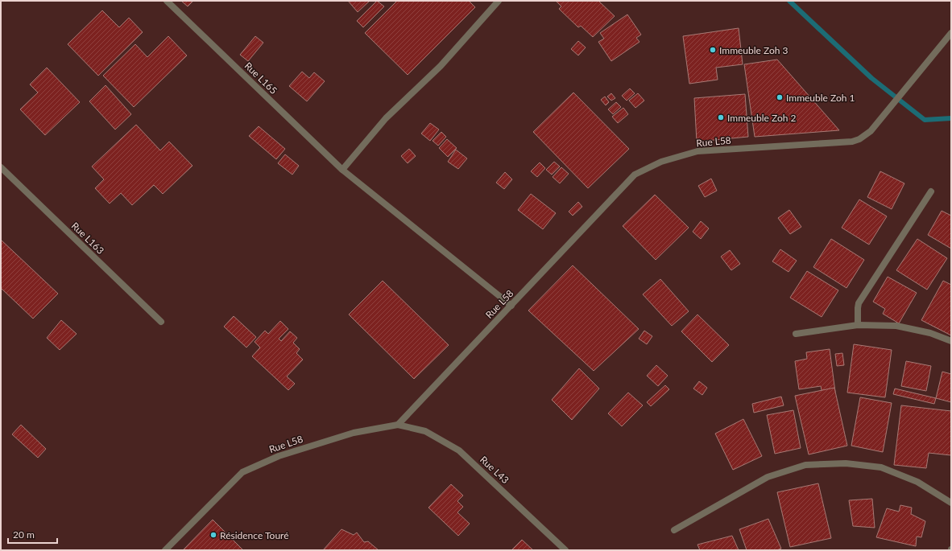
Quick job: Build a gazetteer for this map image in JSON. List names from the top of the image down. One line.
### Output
{"streets":{"street":["Rue L165","Rue L58","Rue L163","Rue L43"]},"crossings":[["Rue L165","Rue L58"],["Rue L58","Rue L43"]],"places":["Immeuble Zoh 3","Immeuble Zoh 1","Immeuble Zoh 2","Résidence Touré"],"scale_bar":"20 m"}
